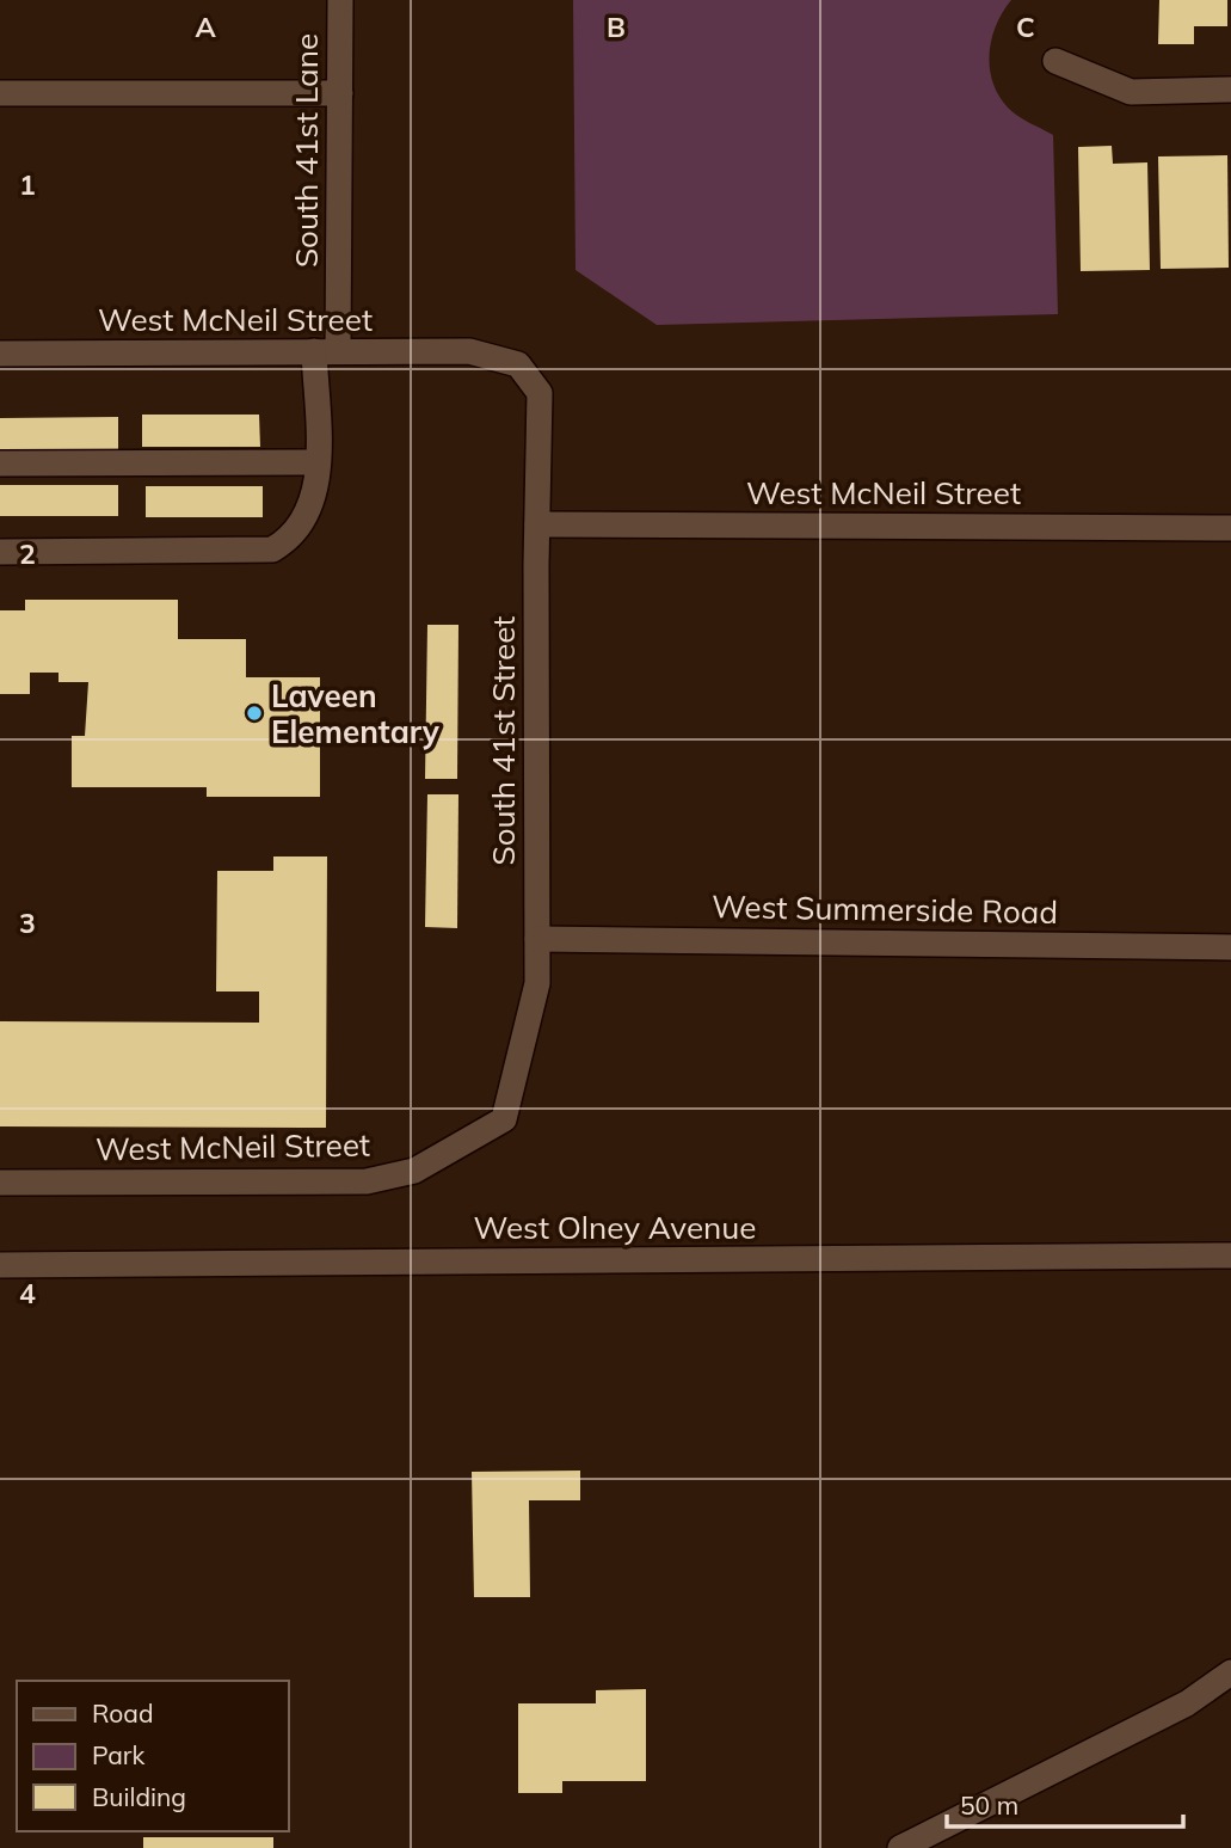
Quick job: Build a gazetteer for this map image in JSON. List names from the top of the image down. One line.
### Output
{"streets":{"street":["South 41st Lane","West McNeil Street","South 41st Street","West Summerside Road","West Olney Avenue"]},"crossings":[["South 41st Lane","West McNeil Street"],["West McNeil Street","South 41st Street"],["South 41st Street","West Summerside Road"]],"places":["Laveen Elementary"],"legend":["Road","Park","Building"],"scale_bar":"50 m","grid":{"columns":["A","B","C"],"rows":["1","2","3","4"]}}
